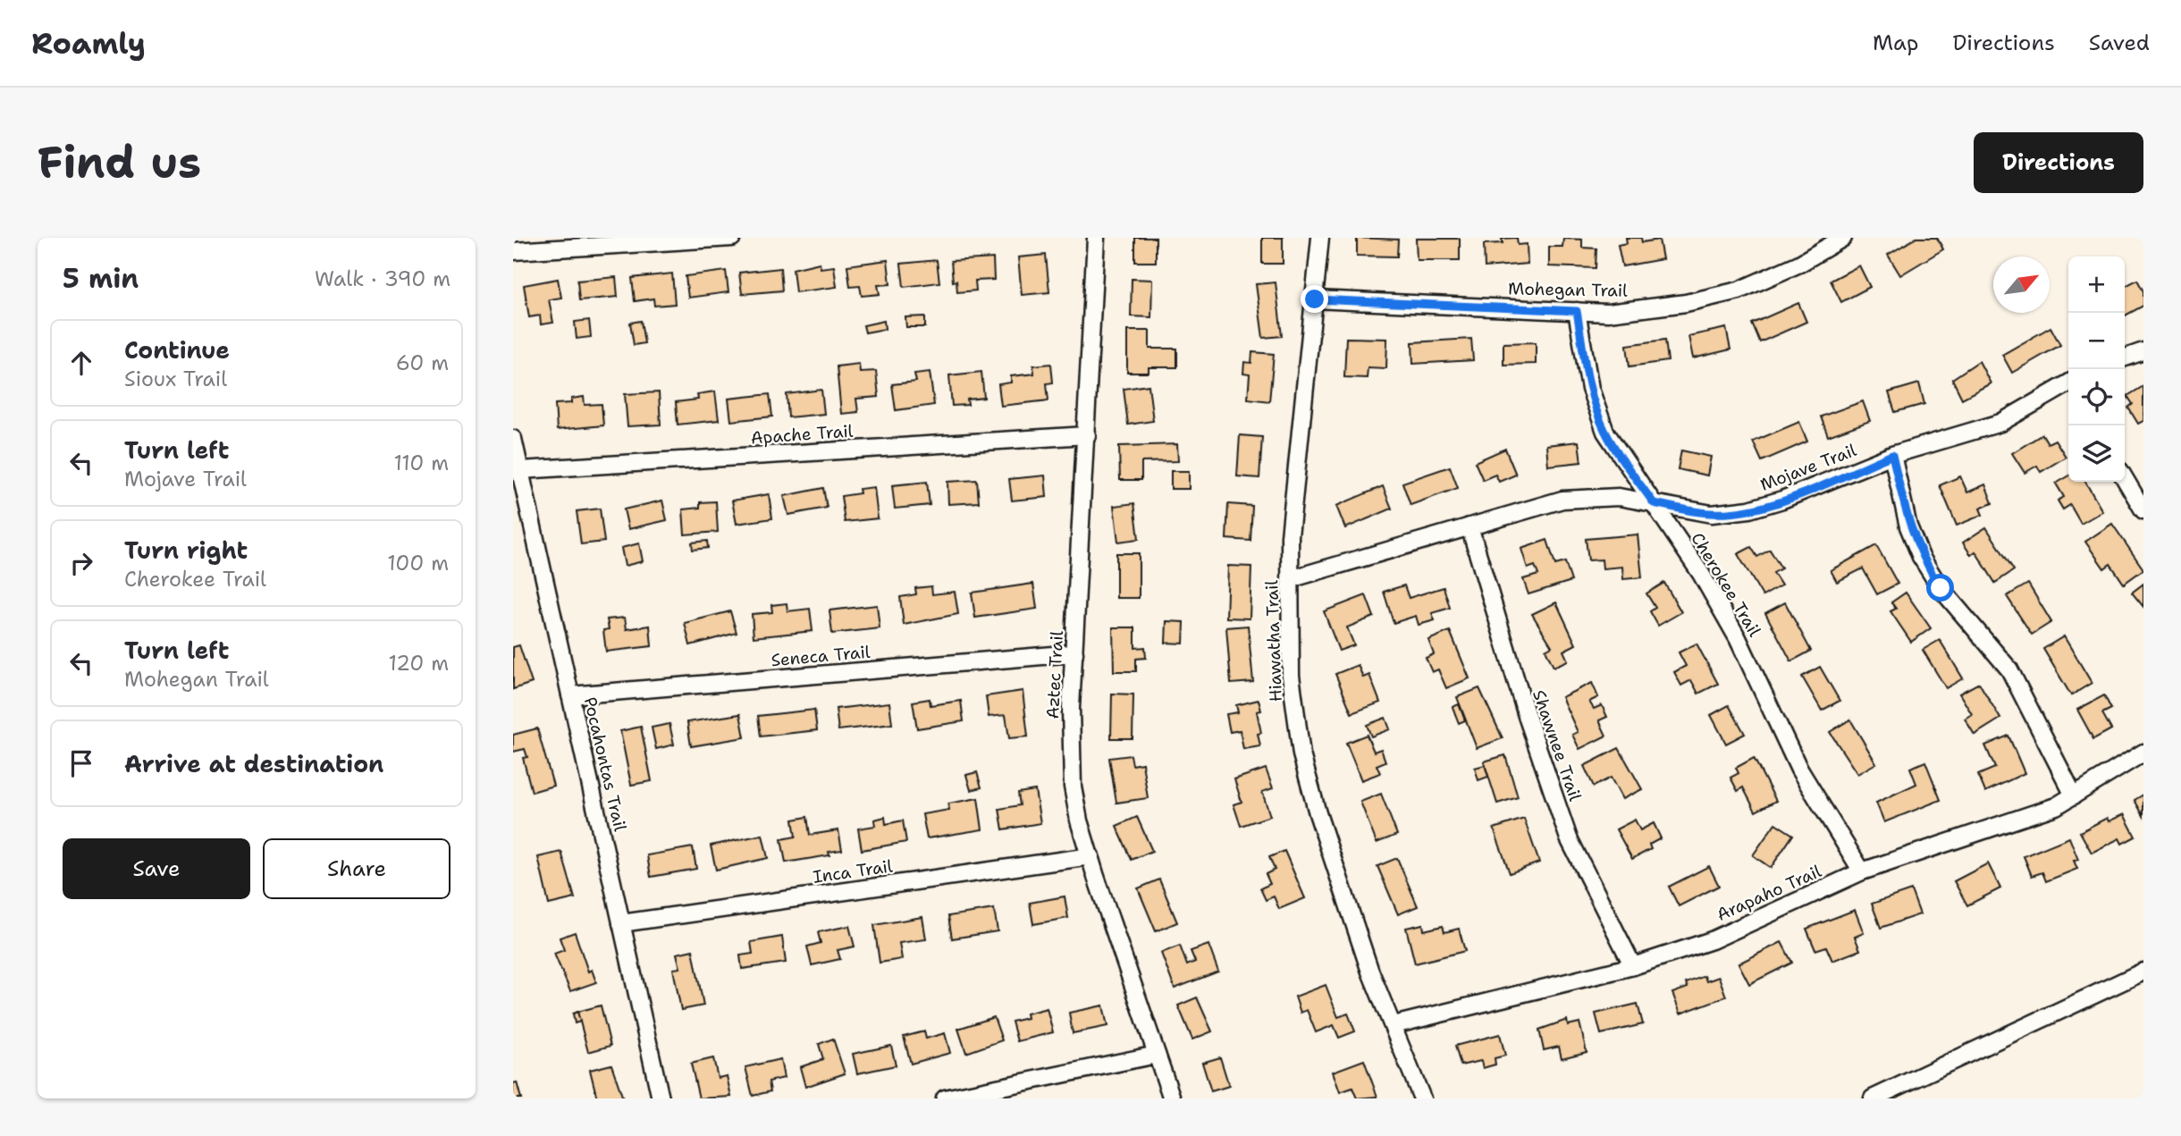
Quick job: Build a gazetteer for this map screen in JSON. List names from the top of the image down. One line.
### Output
{"streets":{"street":["Mohegan Trail","Apache Trail","Mojave Trail","Cherokee Trail","Hiawatha Trail","Seneca Trail","Aztec Trail","Shawnee Trail","Pocahontas Trail","Inca Trail","Arapaho Trail"]},"crossings":[["Mohegan Trail","Cherokee Trail"],["Mohegan Trail","Hiawatha Trail"],["Apache Trail","Aztec Trail"],["Apache Trail","Pocahontas Trail"],["Mojave Trail","Cherokee Trail"],["Mojave Trail","Hiawatha Trail"],["Mojave Trail","Shawnee Trail"],["Cherokee Trail","Arapaho Trail"],["Hiawatha Trail","Arapaho Trail"],["Seneca Trail","Aztec Trail"],["Seneca Trail","Pocahontas Trail"],["Aztec Trail","Inca Trail"],["Shawnee Trail","Arapaho Trail"],["Pocahontas Trail","Inca Trail"]],"north":"top right","page":{"header":"Roamly","nav":["Map","Directions","Saved"],"buttons":["Directions",["Save","Share"]],"title":"Find us","heading":["5 min","Walk · 390 m"],"map_buttons":["+","−"],"list":[["Continue","Sioux Trail","60 m"],["Turn left","Mojave Trail","110 m"],["Turn right","Cherokee Trail","100 m"],["Turn left","Mohegan Trail","120 m"],"Arrive at destination"]}}
